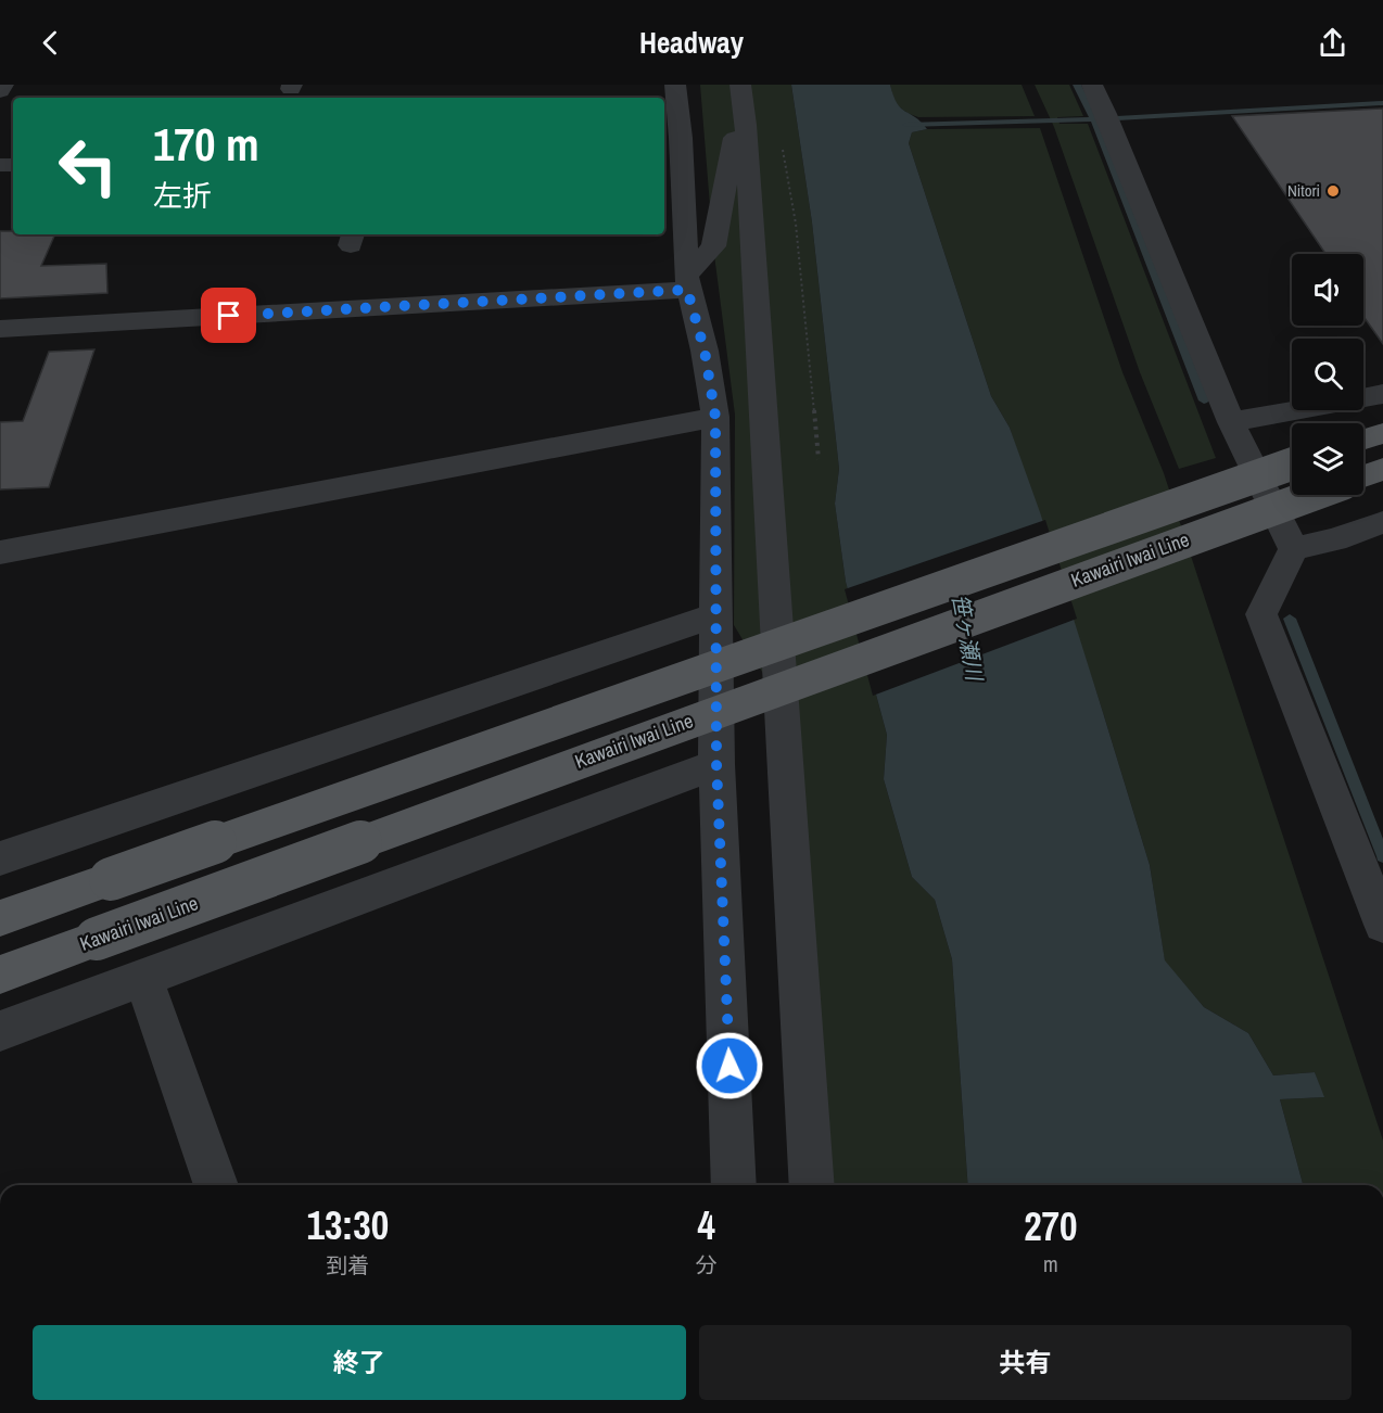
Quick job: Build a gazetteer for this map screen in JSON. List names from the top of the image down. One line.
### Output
{"streets":{"main road":["Kawairi Iwai Line"]},"water":["笹ヶ瀬川"],"places":["Nitori"],"page":{"header":"Headway","turn":["170 m","左折"],"eta":["13:30","到着","4","分","270","m"],"buttons":["終了","共有"]}}
